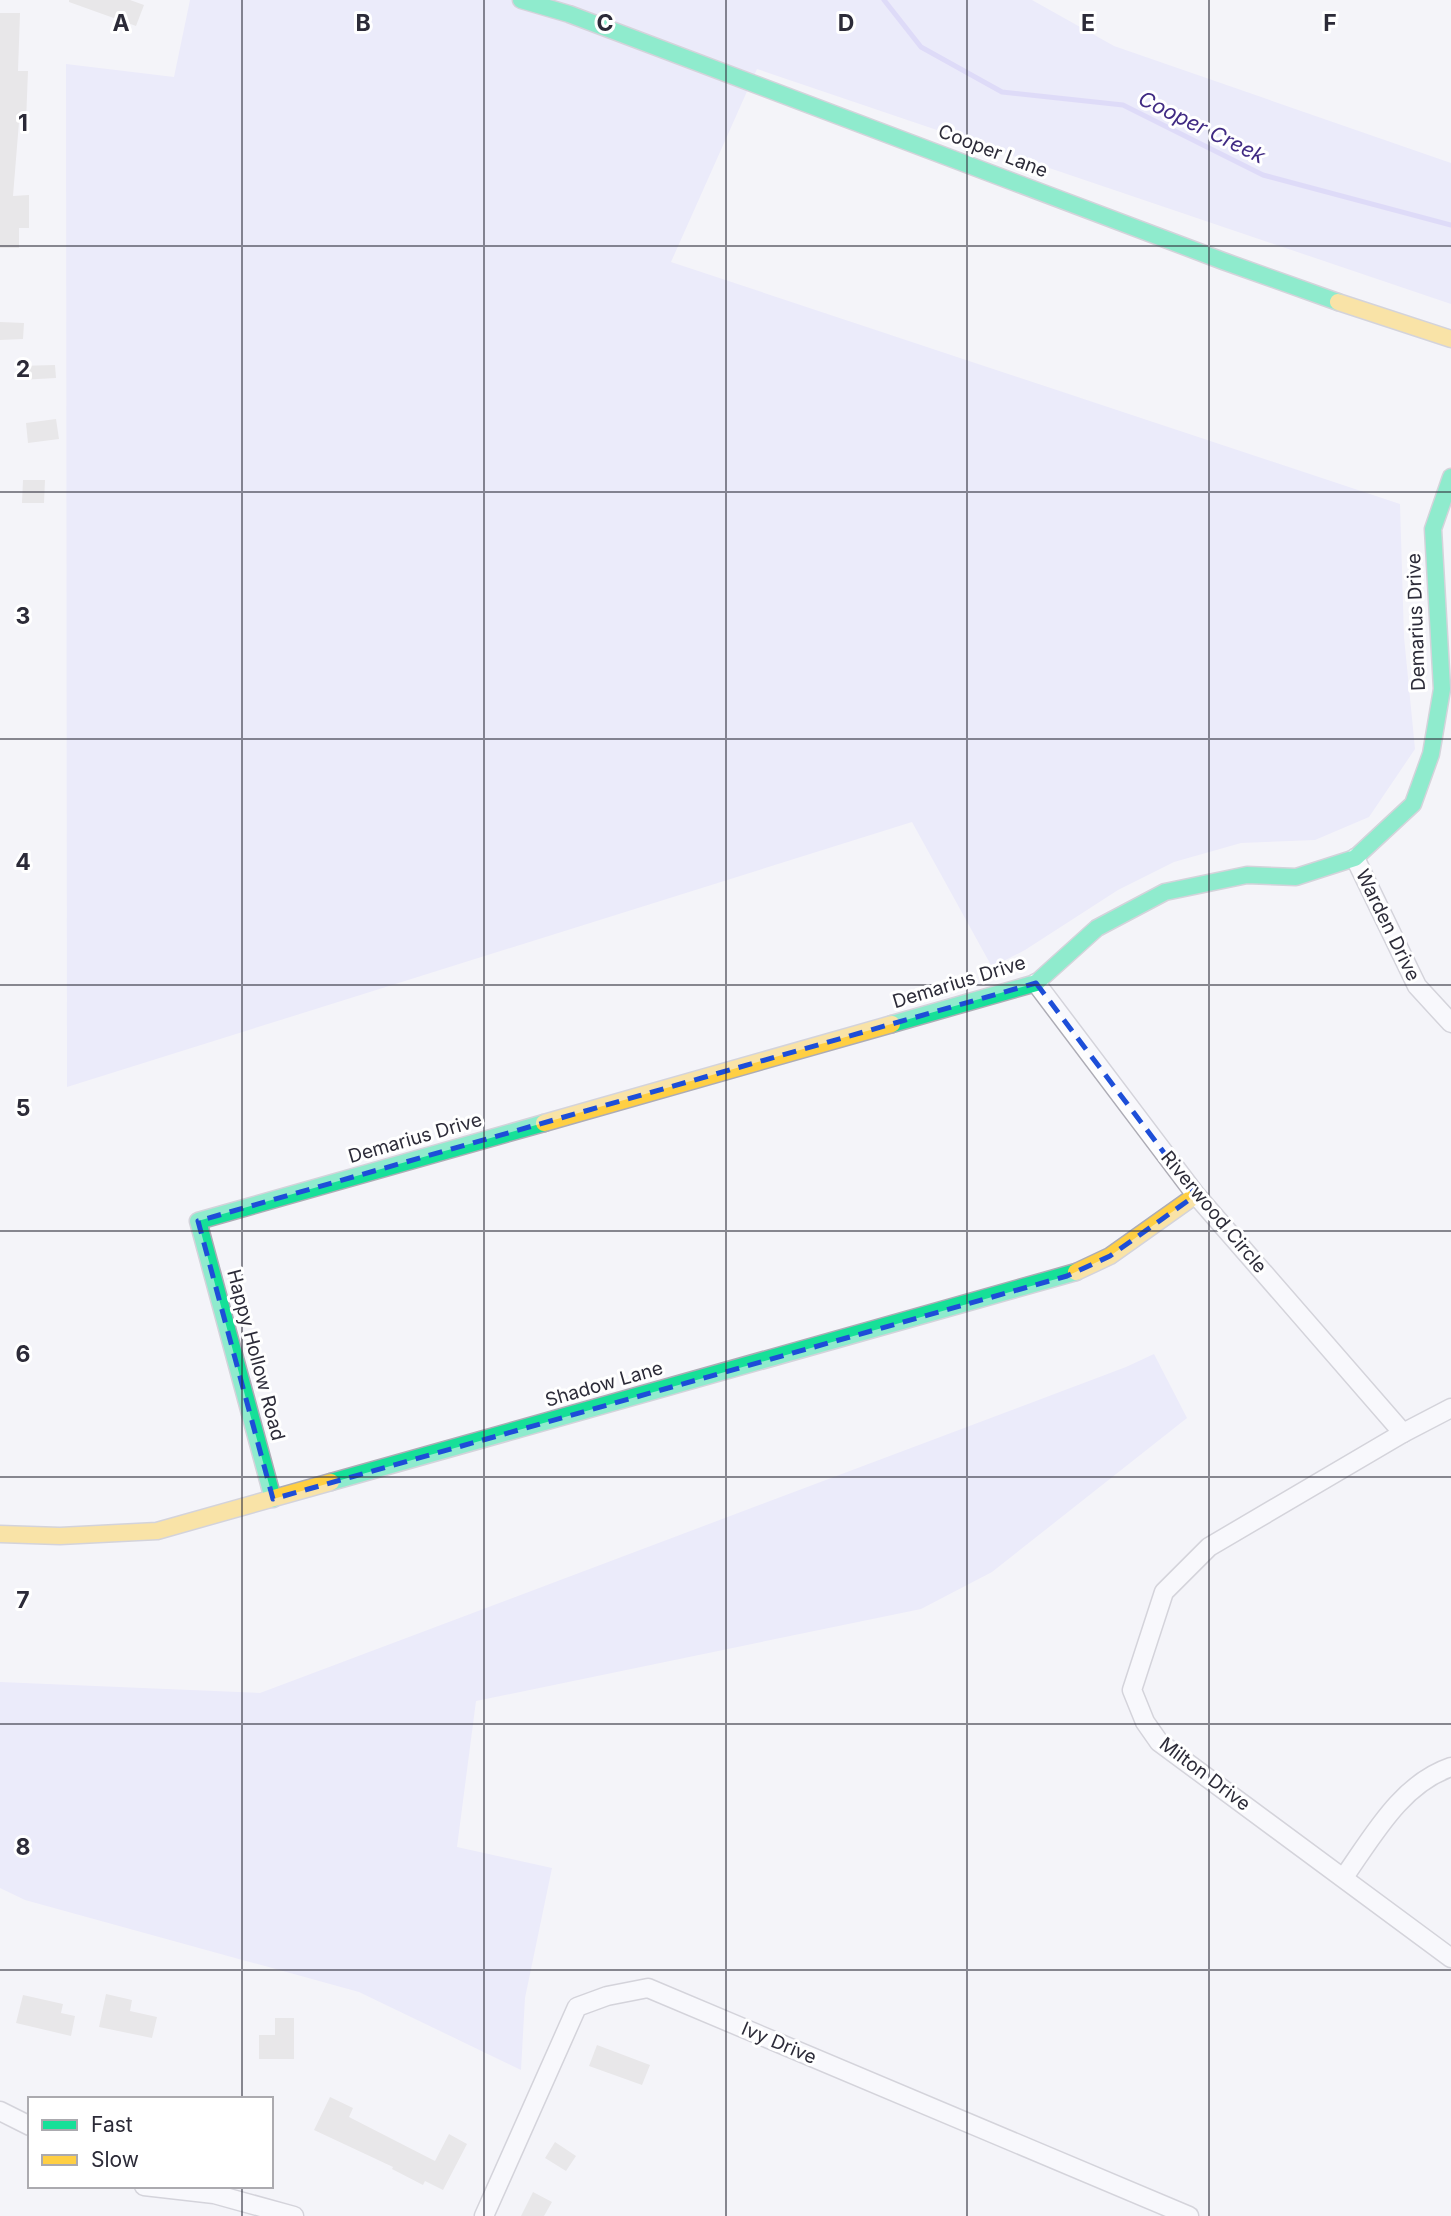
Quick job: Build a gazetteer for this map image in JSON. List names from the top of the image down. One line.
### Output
{"streets":{"street":["Cooper Lane","Demarius Drive","Warden Drive","Riverwood Circle","Happy Hollow Road","Shadow Lane","Milton Drive","Ivy Drive"]},"crossings":[["Demarius Drive","Warden Drive"],["Demarius Drive","Riverwood Circle"],["Demarius Drive","Happy Hollow Road"],["Riverwood Circle","Shadow Lane"],["Riverwood Circle","Milton Drive"],["Happy Hollow Road","Shadow Lane"]],"water":["Cooper Creek"],"legend":["Fast","Slow"],"grid":{"columns":["A","B","C","D","E","F"],"rows":["1","2","3","4","5","6","7","8"]}}
